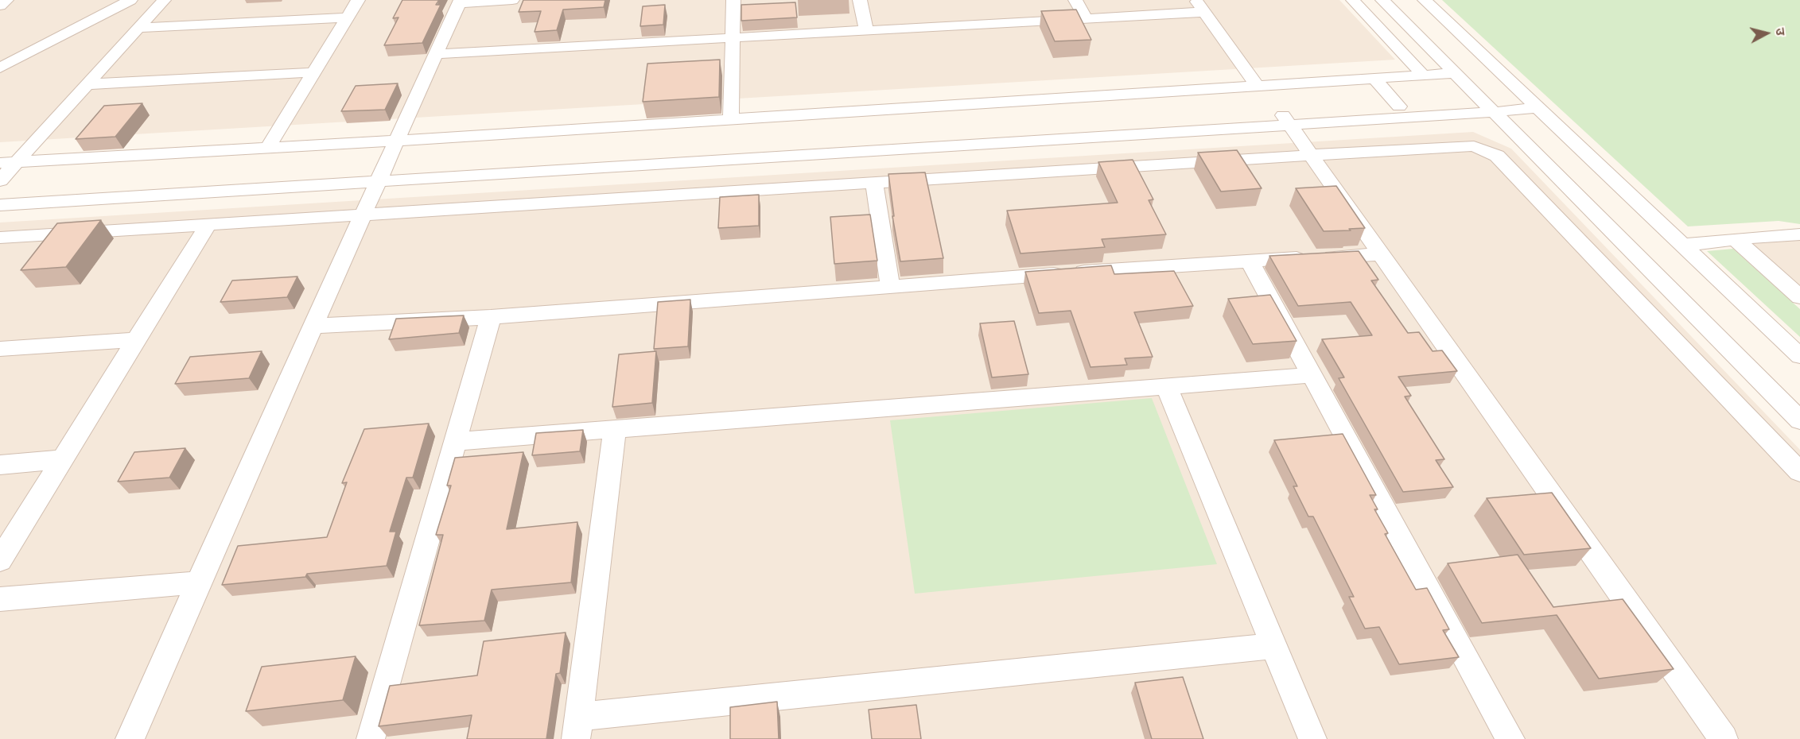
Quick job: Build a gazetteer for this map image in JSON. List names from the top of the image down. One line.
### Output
{"north":"right"}
